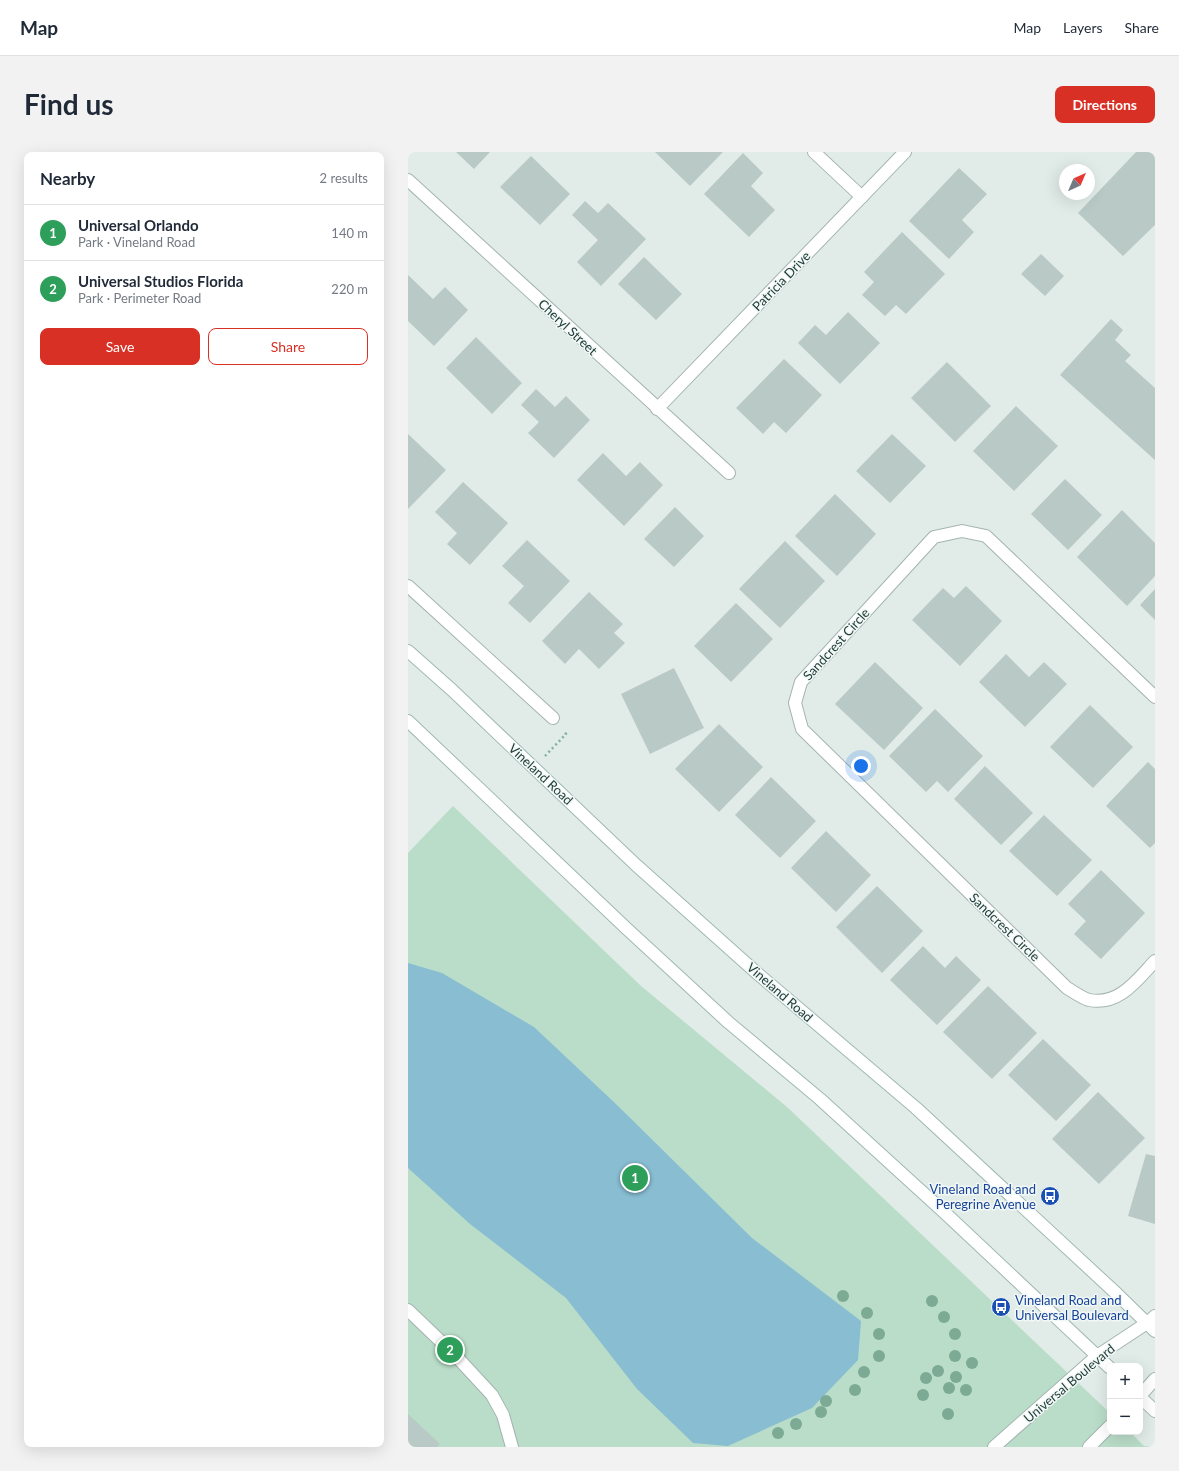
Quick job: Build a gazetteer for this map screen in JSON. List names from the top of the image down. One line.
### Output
{"streets":{"street":["Patricia Drive","Cheryl Street","Sandcrest Circle","Vineland Road","Universal Boulevard"]},"crossings":[["Patricia Drive","Cheryl Street"],["Vineland Road","Universal Boulevard"]],"places":{"bus stop":["Vineland Road and Peregrine Avenue","Vineland Road and Universal Boulevard"]},"north":"top right","page":{"header":"Map","nav":["Map","Layers","Share"],"buttons":["Directions",["Save","Share"]],"title":"Find us","heading":["Nearby","2 results"],"list":[{"mark":"1","name":"Universal Orlando","note":"Park · Vineland Road","value":"140 m"},{"mark":"2","name":"Universal Studios Florida","note":"Park · Perimeter Road","value":"220 m"}],"pins":["1","2"],"map_buttons":["+","−"]}}
